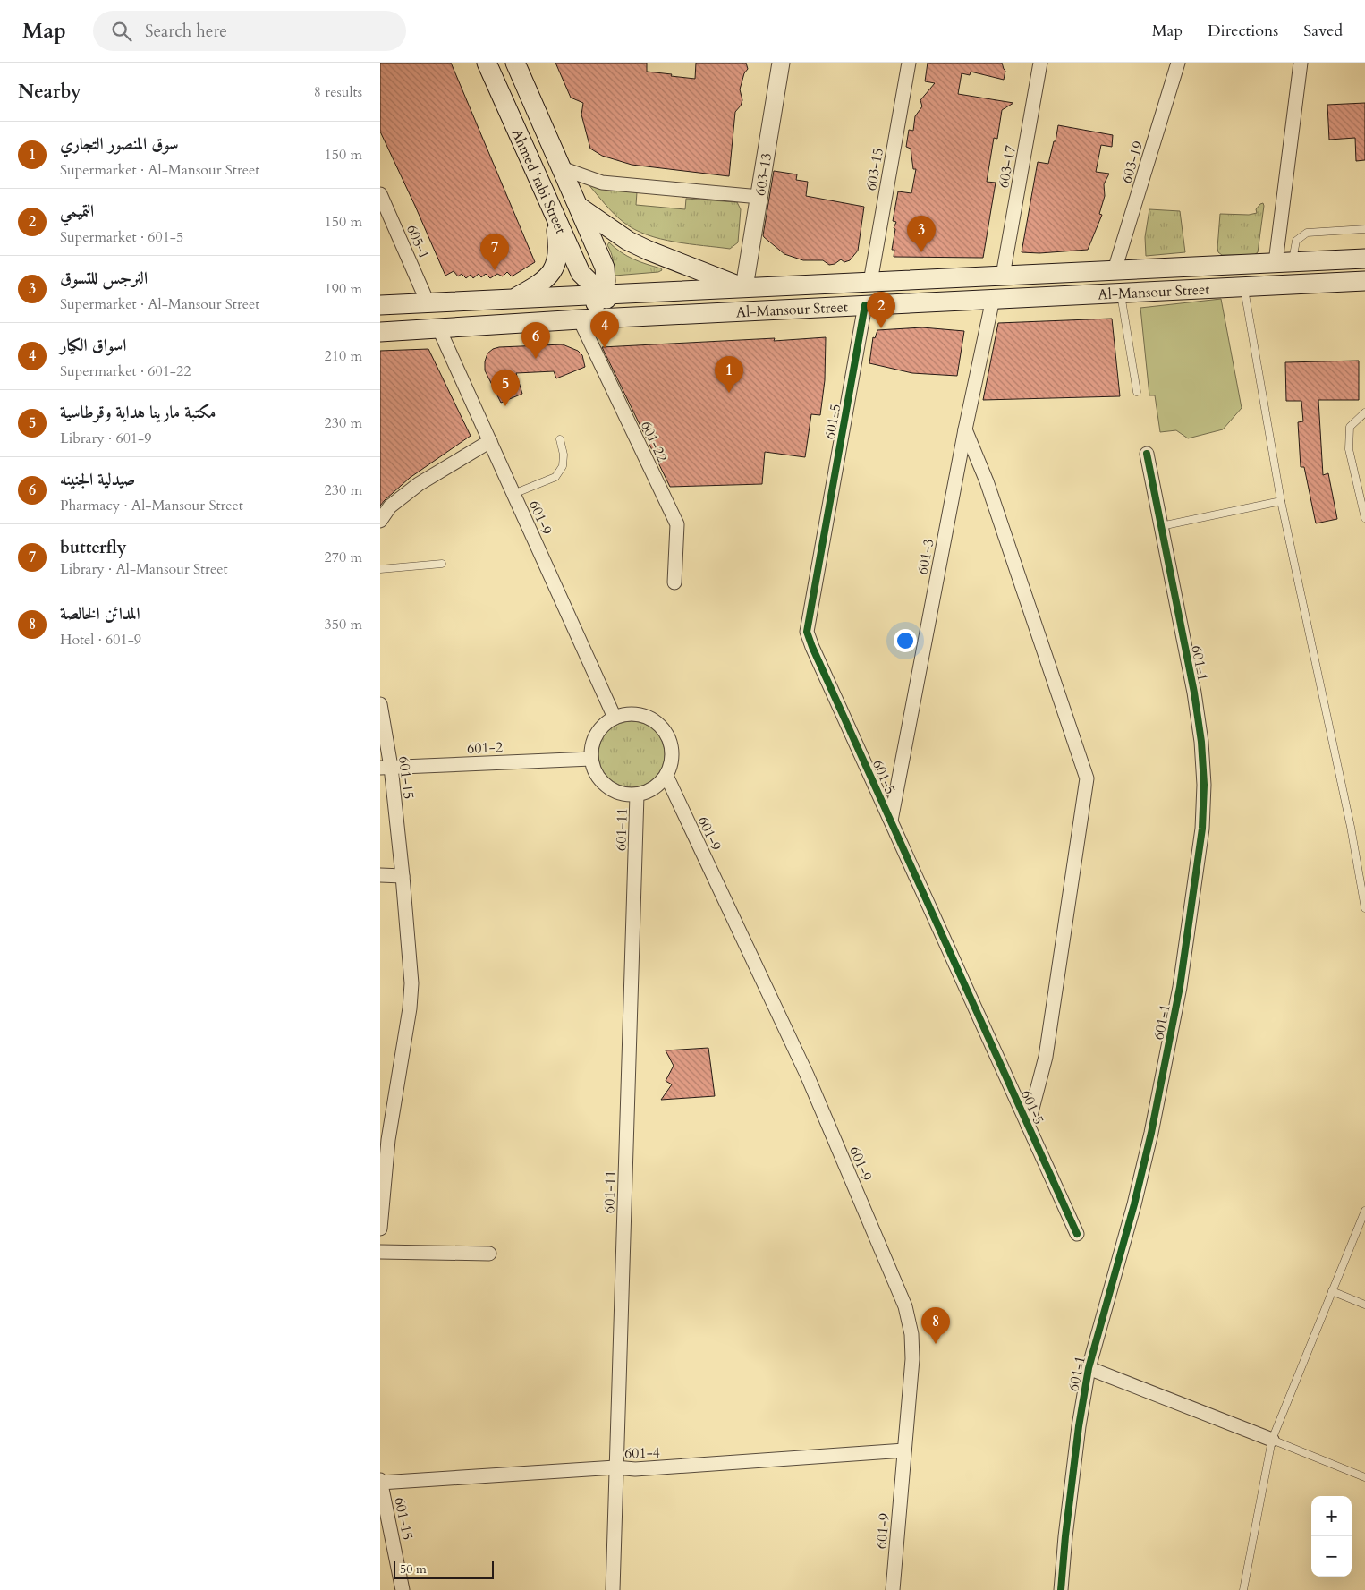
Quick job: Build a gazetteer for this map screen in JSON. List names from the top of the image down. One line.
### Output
{"streets":{"main road":["Ahmed 'rabi Street","Al-Mansour Street"],"street":["603-19","603-17","603-15","603-13","605-1","601-5","601-22","601-9","601-3","601-1","601-2","601-15","601-11","601-4"]},"crossings":[["603-19","Al-Mansour Street"],["603-17","Al-Mansour Street"],["603-15","Al-Mansour Street"],["603-13","Al-Mansour Street"],["Ahmed 'rabi Street","Al-Mansour Street"],["Ahmed 'rabi Street","601-22"],["605-1","Al-Mansour Street"],["Al-Mansour Street","601-5"],["Al-Mansour Street","601-22"],["Al-Mansour Street","601-9"],["Al-Mansour Street","601-3"],["601-5","601-3"],["601-9","601-2"],["601-9","601-11"],["601-9","601-4"],["601-2","601-15"],["601-2","601-11"],["601-15","601-4"],["601-11","601-4"]],"scale_bar":"50 m","page":{"header":"Map","search":"Search here","nav":["Map","Directions","Saved"],"heading":["Nearby","8 results"],"list":[{"mark":"1","name":"سوق المنصور التجاري","note":"Supermarket · Al-Mansour Street","value":"150 m"},{"mark":"2","name":"التميمي","note":"Supermarket · 601-5","value":"150 m"},{"mark":"3","name":"النرجس للتسوق","note":"Supermarket · Al-Mansour Street","value":"190 m"},{"mark":"4","name":"اسواق الكيار","note":"Supermarket · 601-22","value":"210 m"},{"mark":"5","name":"مكتبة مارينا هداية وقرطاسية","note":"Library · 601-9","value":"230 m"},{"mark":"6","name":"صيدلية الجنينه","note":"Pharmacy · Al-Mansour Street","value":"230 m"},{"mark":"7","name":"butterfly","note":"Library · Al-Mansour Street","value":"270 m"},{"mark":"8","name":"المدائن الخالصة","note":"Hotel · 601-9","value":"350 m"}],"pins":["3","7","2","4","6","1","5","8"],"map_buttons":["+","−"],"scale":"50 m"}}
